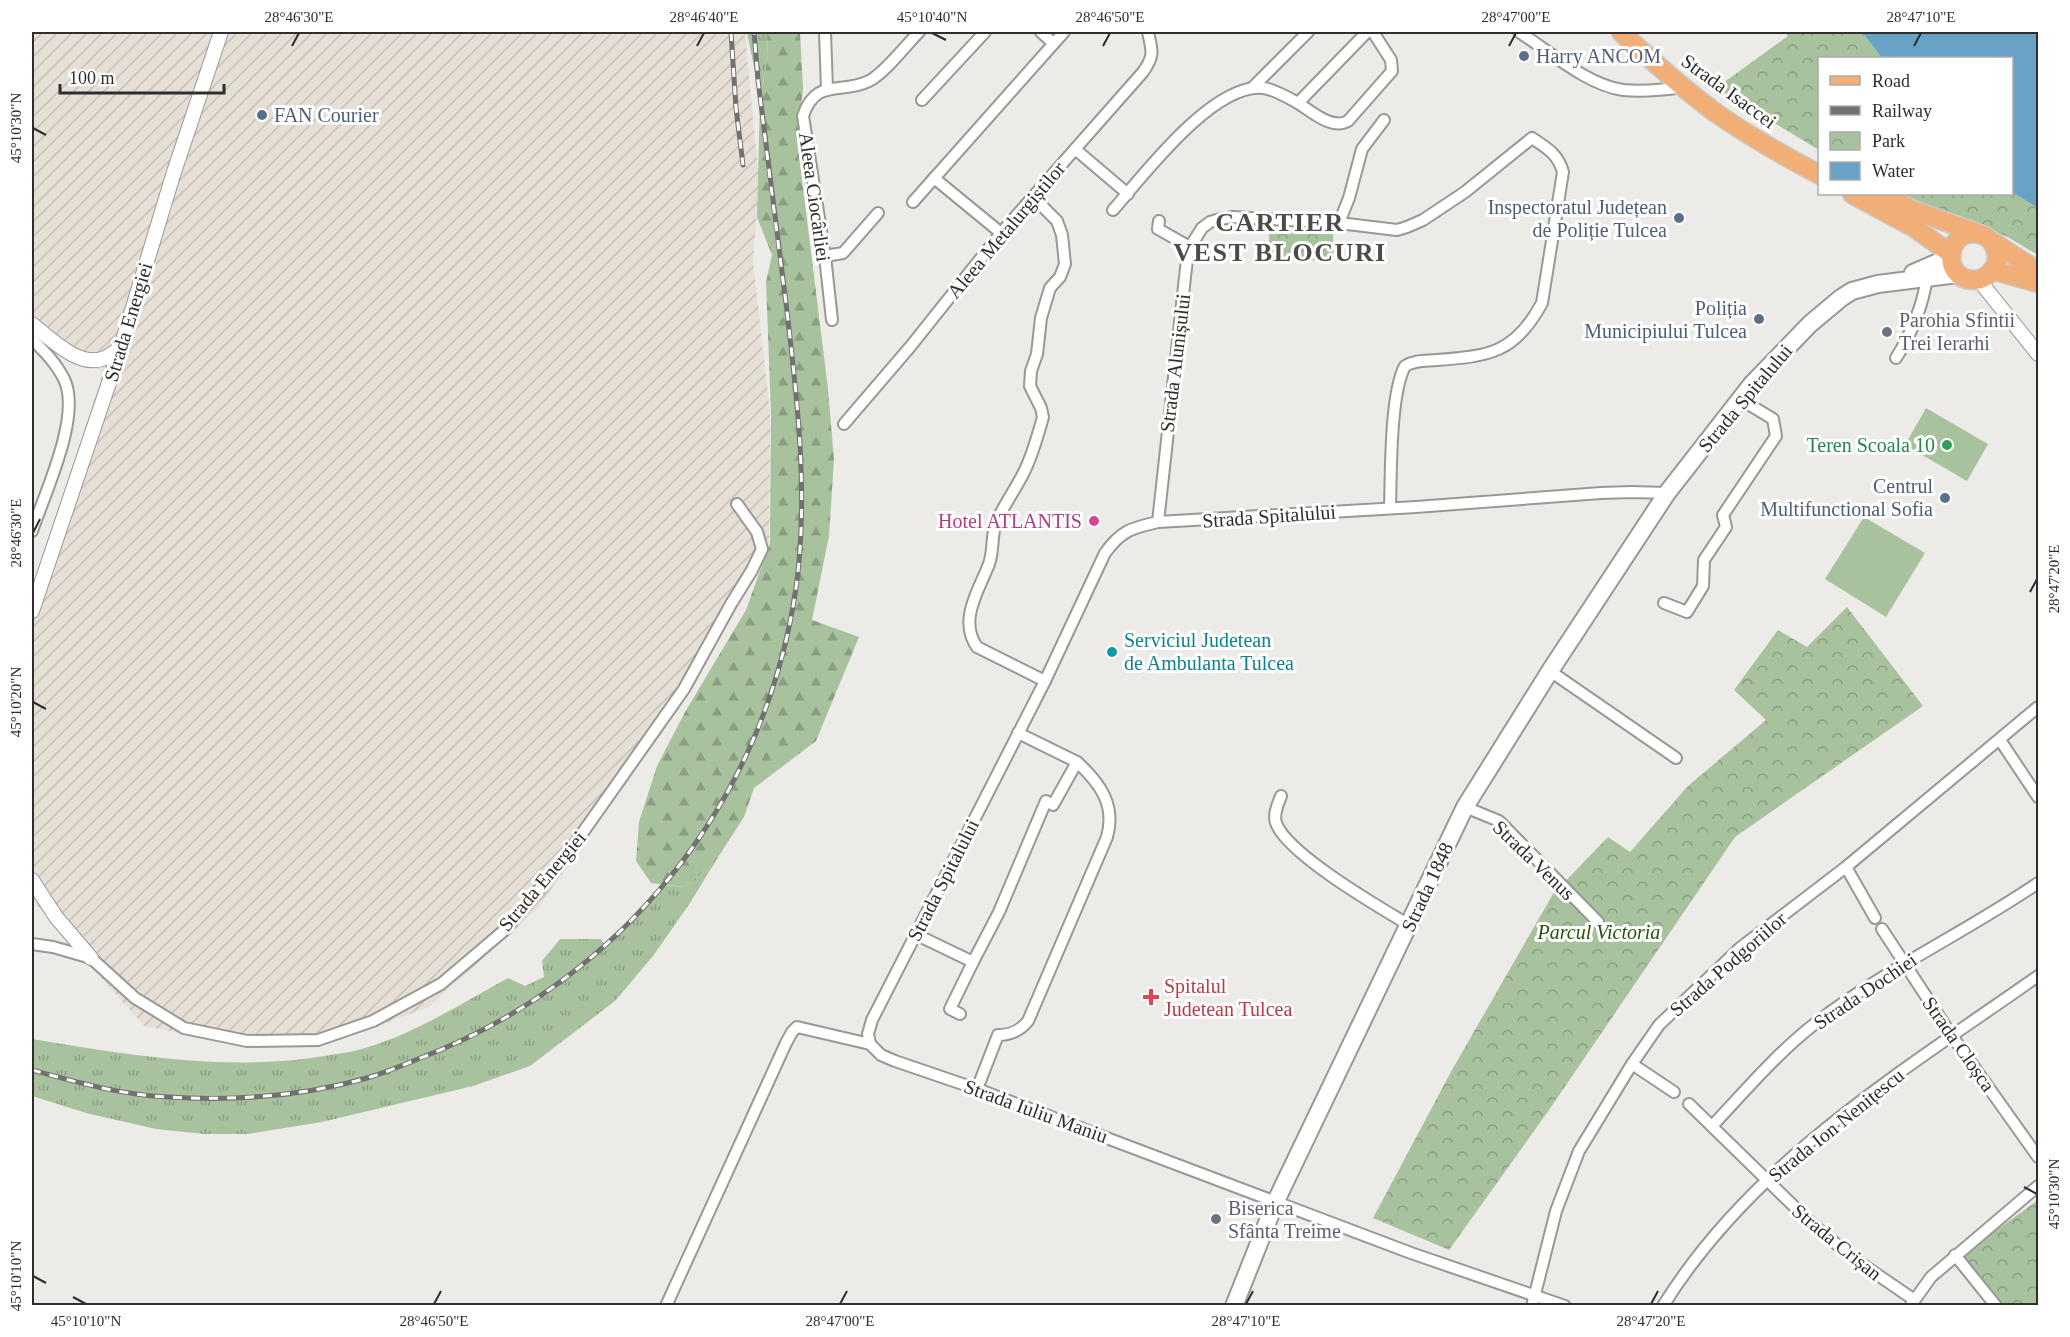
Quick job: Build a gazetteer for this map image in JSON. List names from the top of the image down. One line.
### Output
{"streets":{"main road":["Strada Isaccei","Strada Spitalului","Strada 1848"],"street":["Aleea Ciocârliei","Aleea Metalurgiștilor","Strada Energiei","Strada Alunișului","Strada Venus","Strada Podgoriilor","Strada Dochiei","Strada Cloșca","Strada Iuliu Maniu","Strada Ion Nenițescu","Strada Crișan"]},"crossings":[["Strada Alunișului","Strada Spitalului"],["Strada Spitalului","Strada 1848"],["Strada Spitalului","Strada Iuliu Maniu"],["Strada Venus","Strada 1848"],["Strada 1848","Strada Iuliu Maniu"],["Strada Podgoriilor","Strada Iuliu Maniu"],["Strada Dochiei","Strada Cloșca"],["Strada Dochiei","Strada Crișan"],["Strada Cloșca","Strada Ion Nenițescu"],["Strada Ion Nenițescu","Strada Crișan"]],"districts":["CARTIER VEST BLOCURI"],"parks":["Parcul Victoria"],"places":{"other":["Harry ANCOM","FAN Courier","Inspectoratul Județean de Poliție Tulcea","Poliția Municipiului Tulcea","Parohia Sfintii Trei Ierarhi","Teren Scoala 10","Centrul Multifunctional Sofia","Hotel ATLANTIS","Serviciul Judetean de Ambulanta Tulcea","Biserica Sfânta Treime"],"health":["Spitalul Judetean Tulcea"]},"legend":["Road","Railway","Park","Water"],"scale_bar":"100 m","coordinates":["28°46'30\"E","28°46'40\"E","45°10'40\"N","28°46'50\"E","28°47'00\"E","28°47'10\"E","45°10'30\"N","28°47'20\"E","45°10'20\"N","45°10'10\"N"]}
